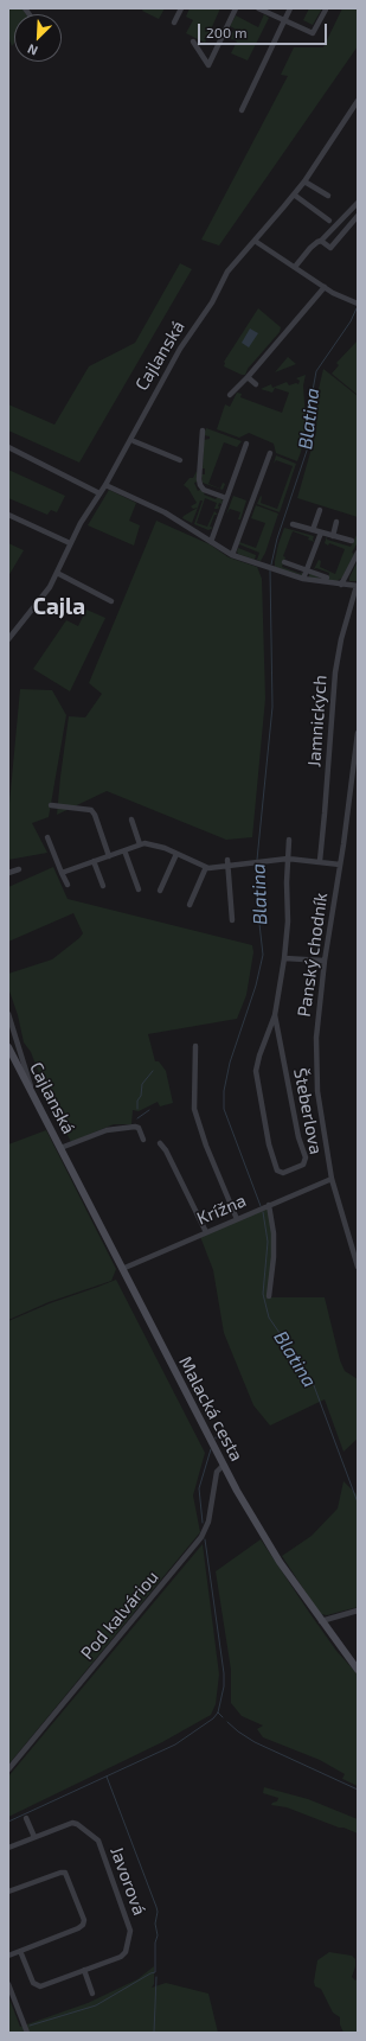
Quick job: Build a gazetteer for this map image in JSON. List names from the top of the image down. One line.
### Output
{"streets":{"main road":["Cajlanská","Malacká cesta"],"street":["Jamnických","Panský chodník","Šteberlova","Krížna","Pod kalváriou","Javorová"]},"crossings":[["Cajlanská","Malacká cesta"],["Panský chodník","Krížna"],["Krížna","Malacká cesta"],["Malacká cesta","Pod kalváriou"]],"districts":["Cajla"],"water":["Blatina"],"scale_bar":"200 m","north":"bottom left"}
